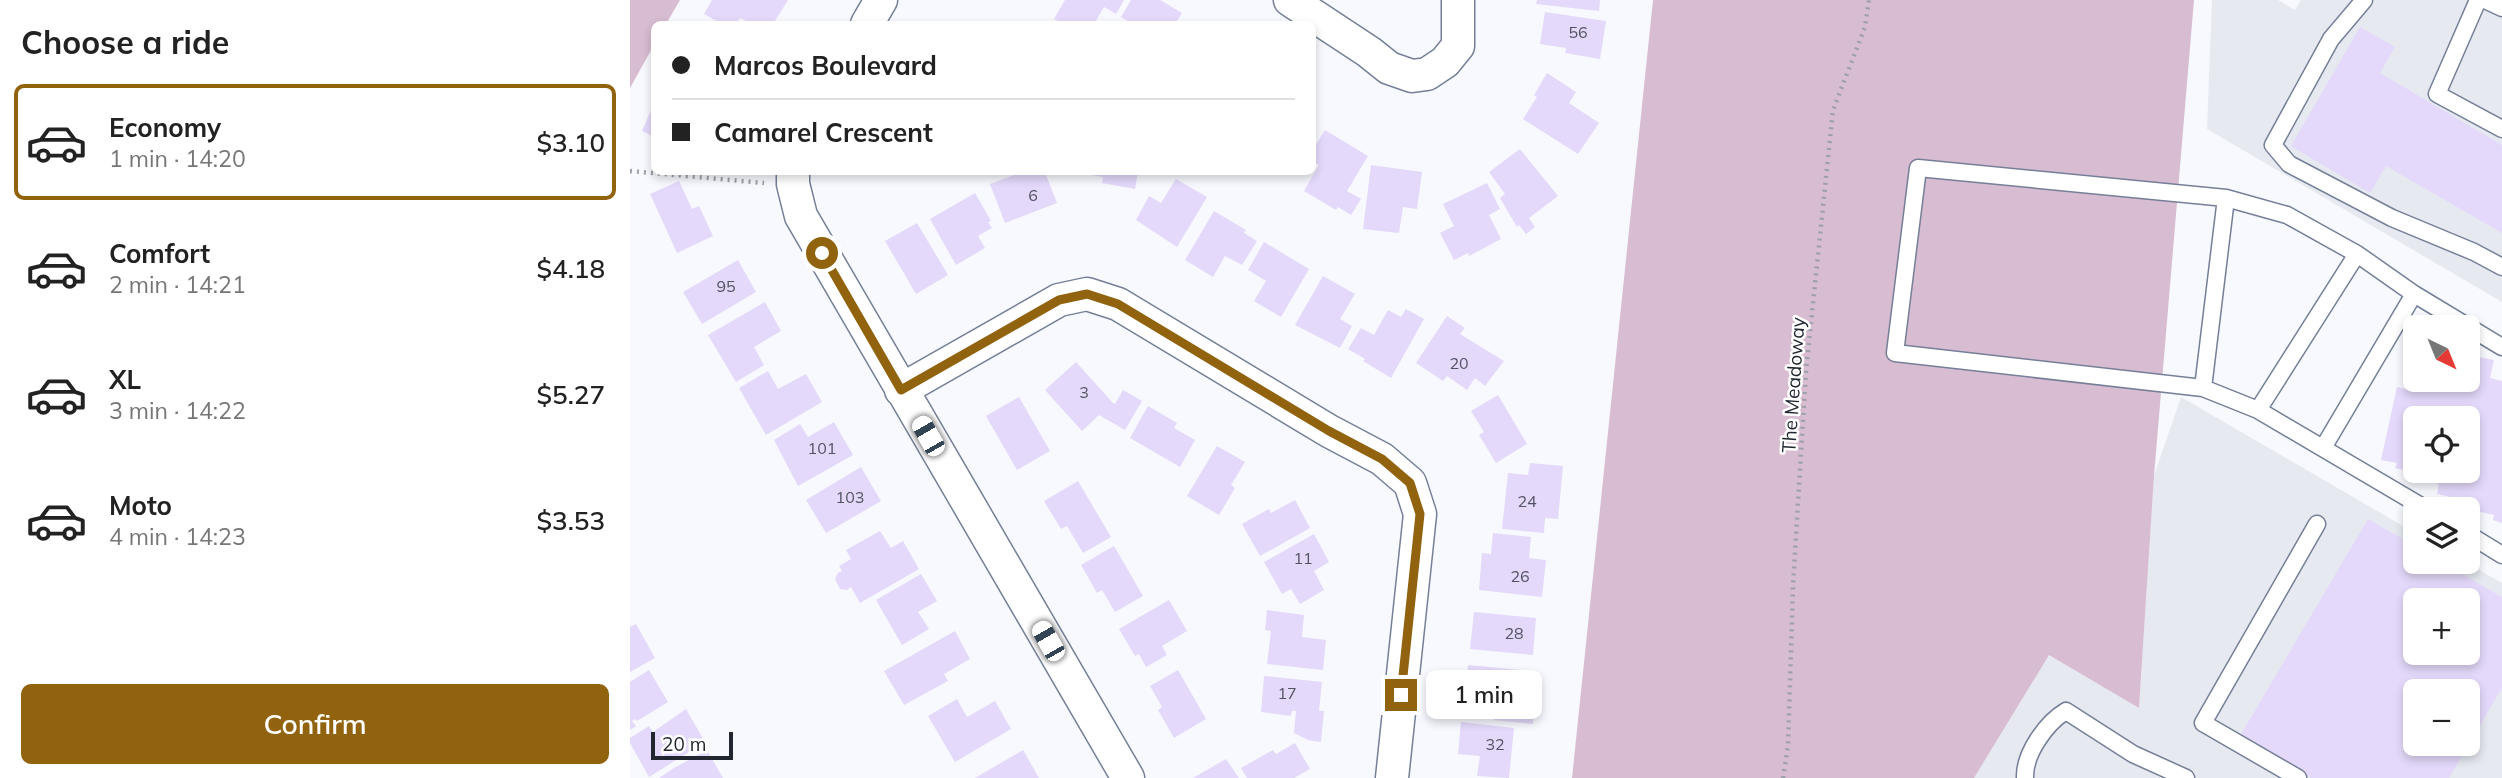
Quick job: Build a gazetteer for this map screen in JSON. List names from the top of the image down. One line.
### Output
{"streets":{"path":["The Meadoway"]},"house_numbers":["56","6","95","20","3","101","103","24","11","26","28","17","32"],"scale_bar":"20 m","north":"bottom right","page":{"heading":"Choose a ride","banner":["Marcos Boulevard","Camarel Crescent"],"list":[{"name":"Economy","note":"1 min · 14:20","value":"$3.10"},{"name":"Comfort","note":"2 min · 14:21","value":"$4.18"},{"name":"XL","note":"3 min · 14:22","value":"$5.27"},{"name":"Moto","note":"4 min · 14:23","value":"$3.53"}],"map_buttons":["+","−"],"buttons":"Confirm","bubble":"1 min","scale":"20 m"}}
